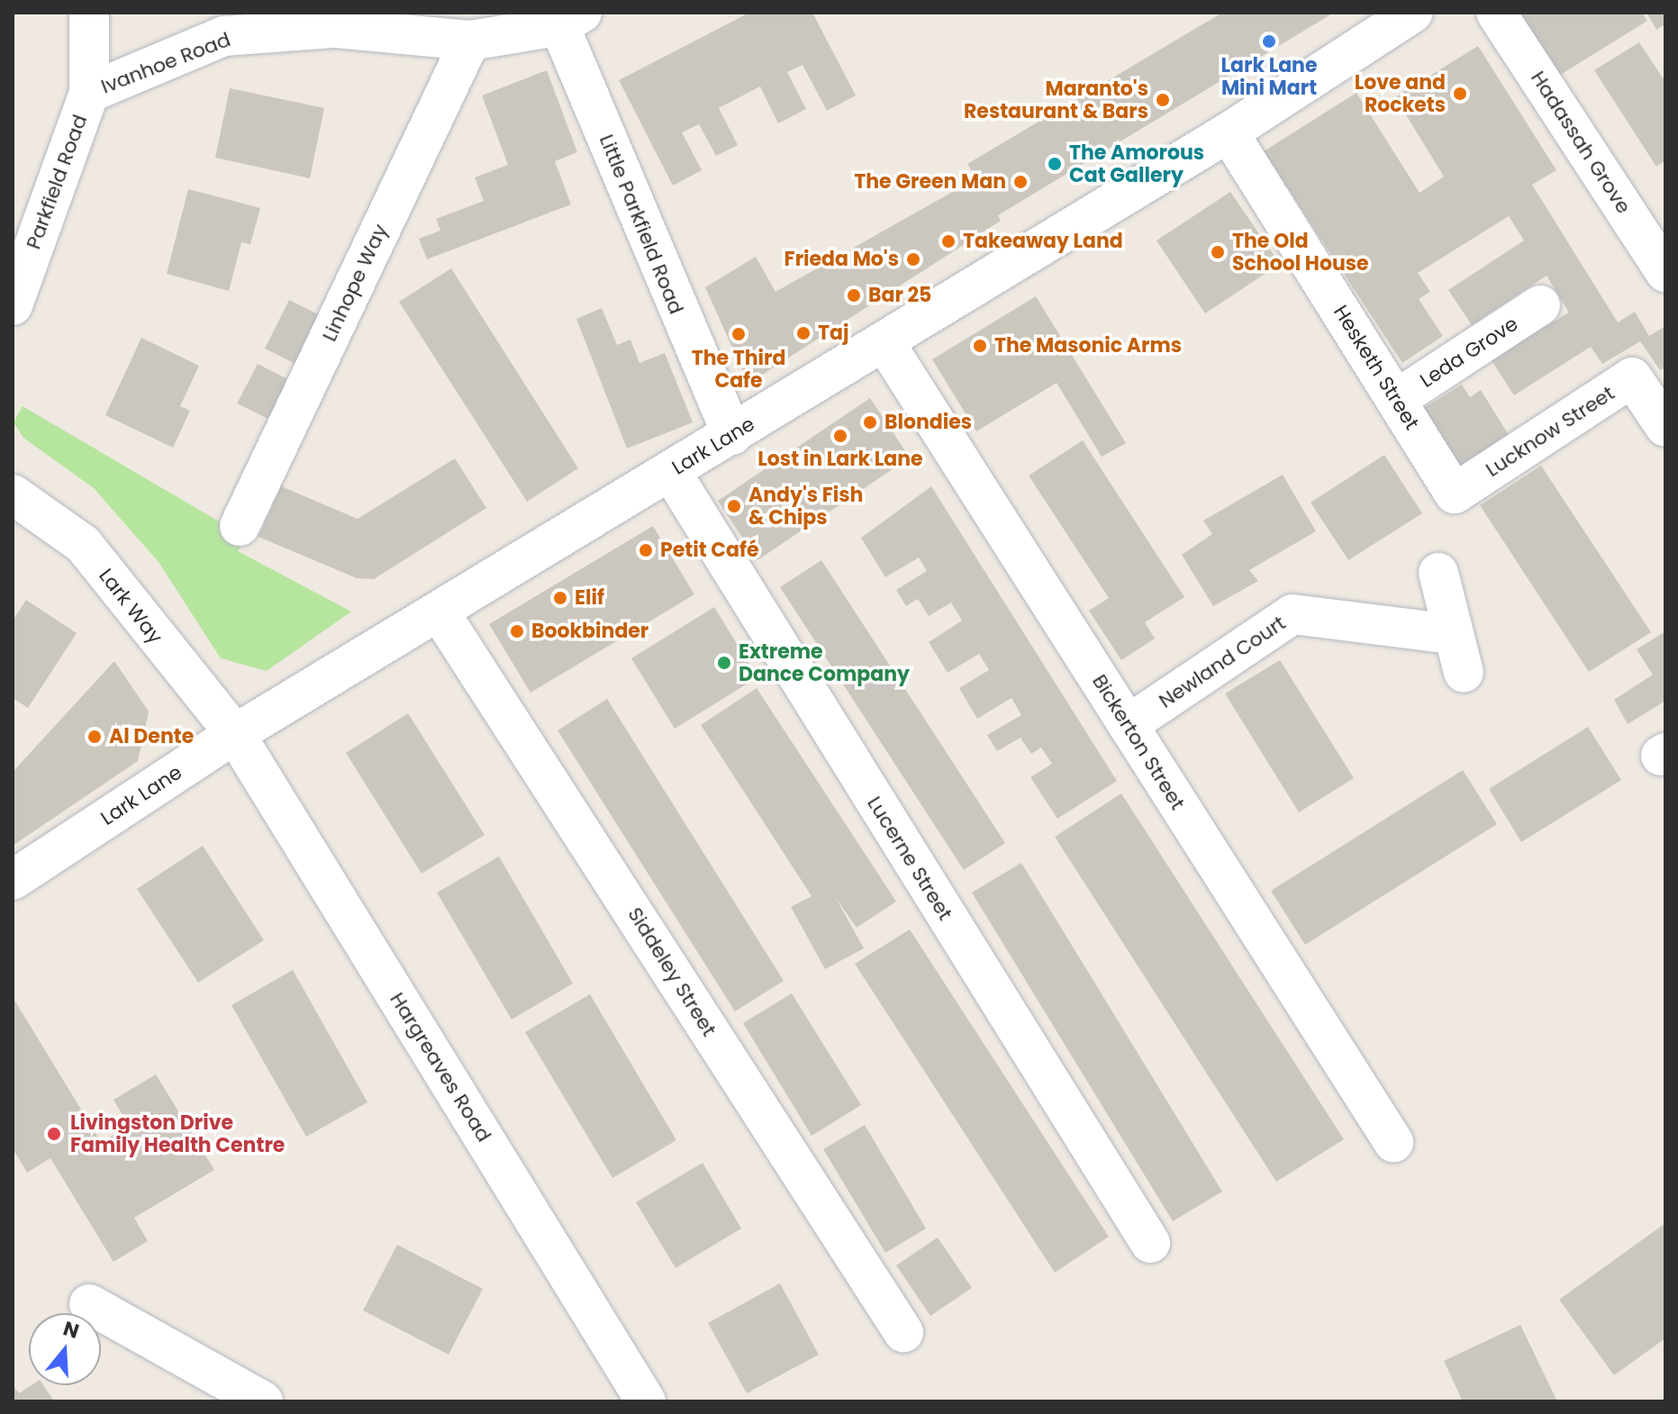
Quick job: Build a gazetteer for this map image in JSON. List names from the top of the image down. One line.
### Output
{"streets":{"street":["Ivanhoe Road","Hadassah Grove","Parkfield Road","Little Parkfield Road","Linhope Way","Leda Grove","Hesketh Street","Lucknow Street","Lark Lane","Lark Way","Newland Court","Bickerton Street","Lucerne Street","Siddeley Street","Hargreaves Road"]},"crossings":[["Ivanhoe Road","Parkfield Road"],["Ivanhoe Road","Little Parkfield Road"],["Ivanhoe Road","Linhope Way"],["Little Parkfield Road","Lark Lane"],["Leda Grove","Hesketh Street"],["Hesketh Street","Lucknow Street"],["Hesketh Street","Lark Lane"],["Lark Lane","Lark Way"],["Lark Lane","Bickerton Street"],["Lark Lane","Lucerne Street"],["Lark Lane","Siddeley Street"],["Lark Lane","Hargreaves Road"],["Lark Way","Hargreaves Road"],["Newland Court","Bickerton Street"]],"places":["Lark Lane Mini Mart","Love and Rockets","Maranto's Restaurant & Bars","The Amorous Cat Gallery","The Green Man","Takeaway Land","The Old School House","Frieda Mo's","Bar 25","Taj","The Third Cafe","The Masonic Arms","Blondies","Lost in Lark Lane","Andy's Fish & Chips","Petit Café","Elif","Bookbinder","Extreme Dance Company","Al Dente","Livingston Drive Family Health Centre"],"north":"top"}
